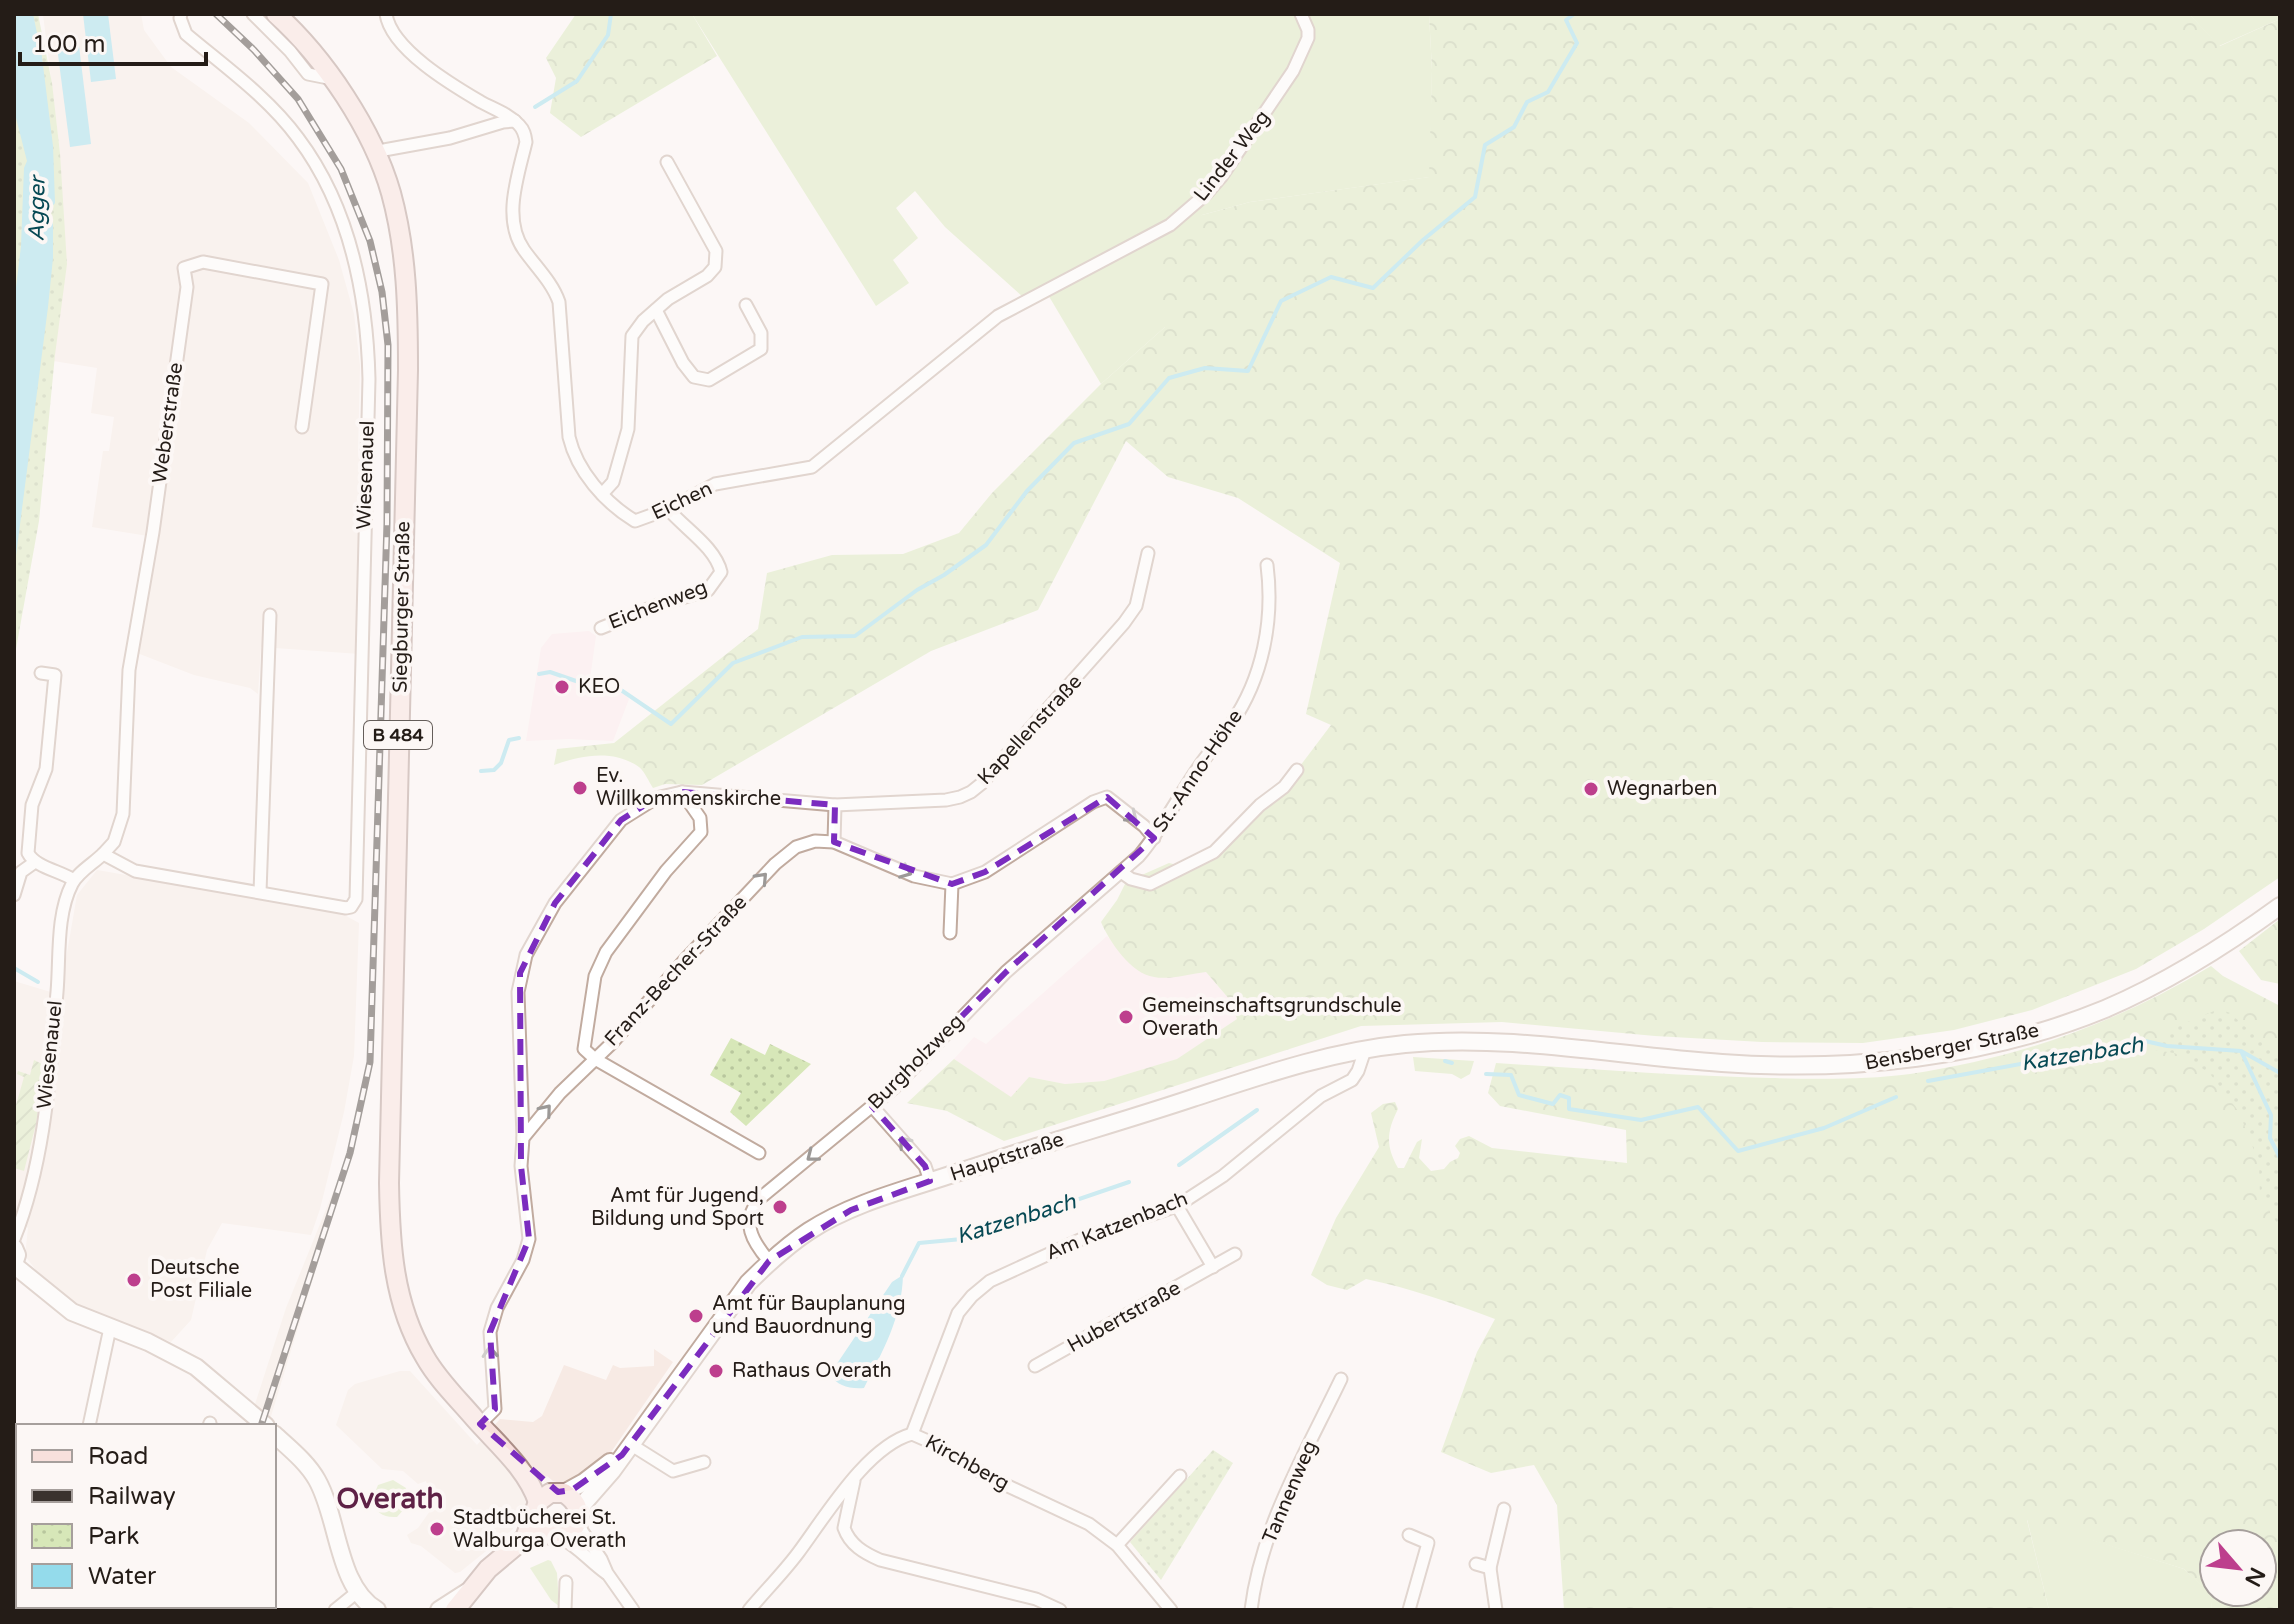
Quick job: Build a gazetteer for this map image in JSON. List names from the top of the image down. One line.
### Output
{"streets":{"main road":["Siegburger Straße","B 484","Bensberger Straße","Hauptstraße"],"street":["Linder Weg","Weberstraße","Wiesenauel","Eichen","Eichenweg","Kapellenstraße","St.-Anno-Höhe","Franz-Becher-Straße","Burgholzweg","Am Katzenbach","Hubertstraße","Kirchberg","Tannenweg"]},"crossings":[["Linder Weg","Eichen"],["Weberstraße","Wiesenauel"],["Eichen","Eichenweg"],["Siegburger Straße","Kapellenstraße"],["Siegburger Straße","B 484"],["Siegburger Straße","Hauptstraße"],["B 484","Hauptstraße"],["St.-Anno-Höhe","Burgholzweg"],["Bensberger Straße","Hauptstraße"],["Burgholzweg","Hauptstraße"],["Hauptstraße","Am Katzenbach"],["Am Katzenbach","Kirchberg"]],"one_way":["St.-Anno-Höhe","Franz-Becher-Straße"],"districts":["Overath"],"water":["Agger","Katzenbach"],"places":["KEO","Ev. Willkommenskirche","Wegnarben","Gemeinschaftsgrundschule Overath","Amt für Jugend, Bildung und Sport","Deutsche Post Filiale","Amt für Bauplanung und Bauordnung","Rathaus Overath","Stadtbücherei St. Walburga Overath"],"legend":["Road","Railway","Park","Water"],"scale_bar":"100 m","north":"bottom right"}
